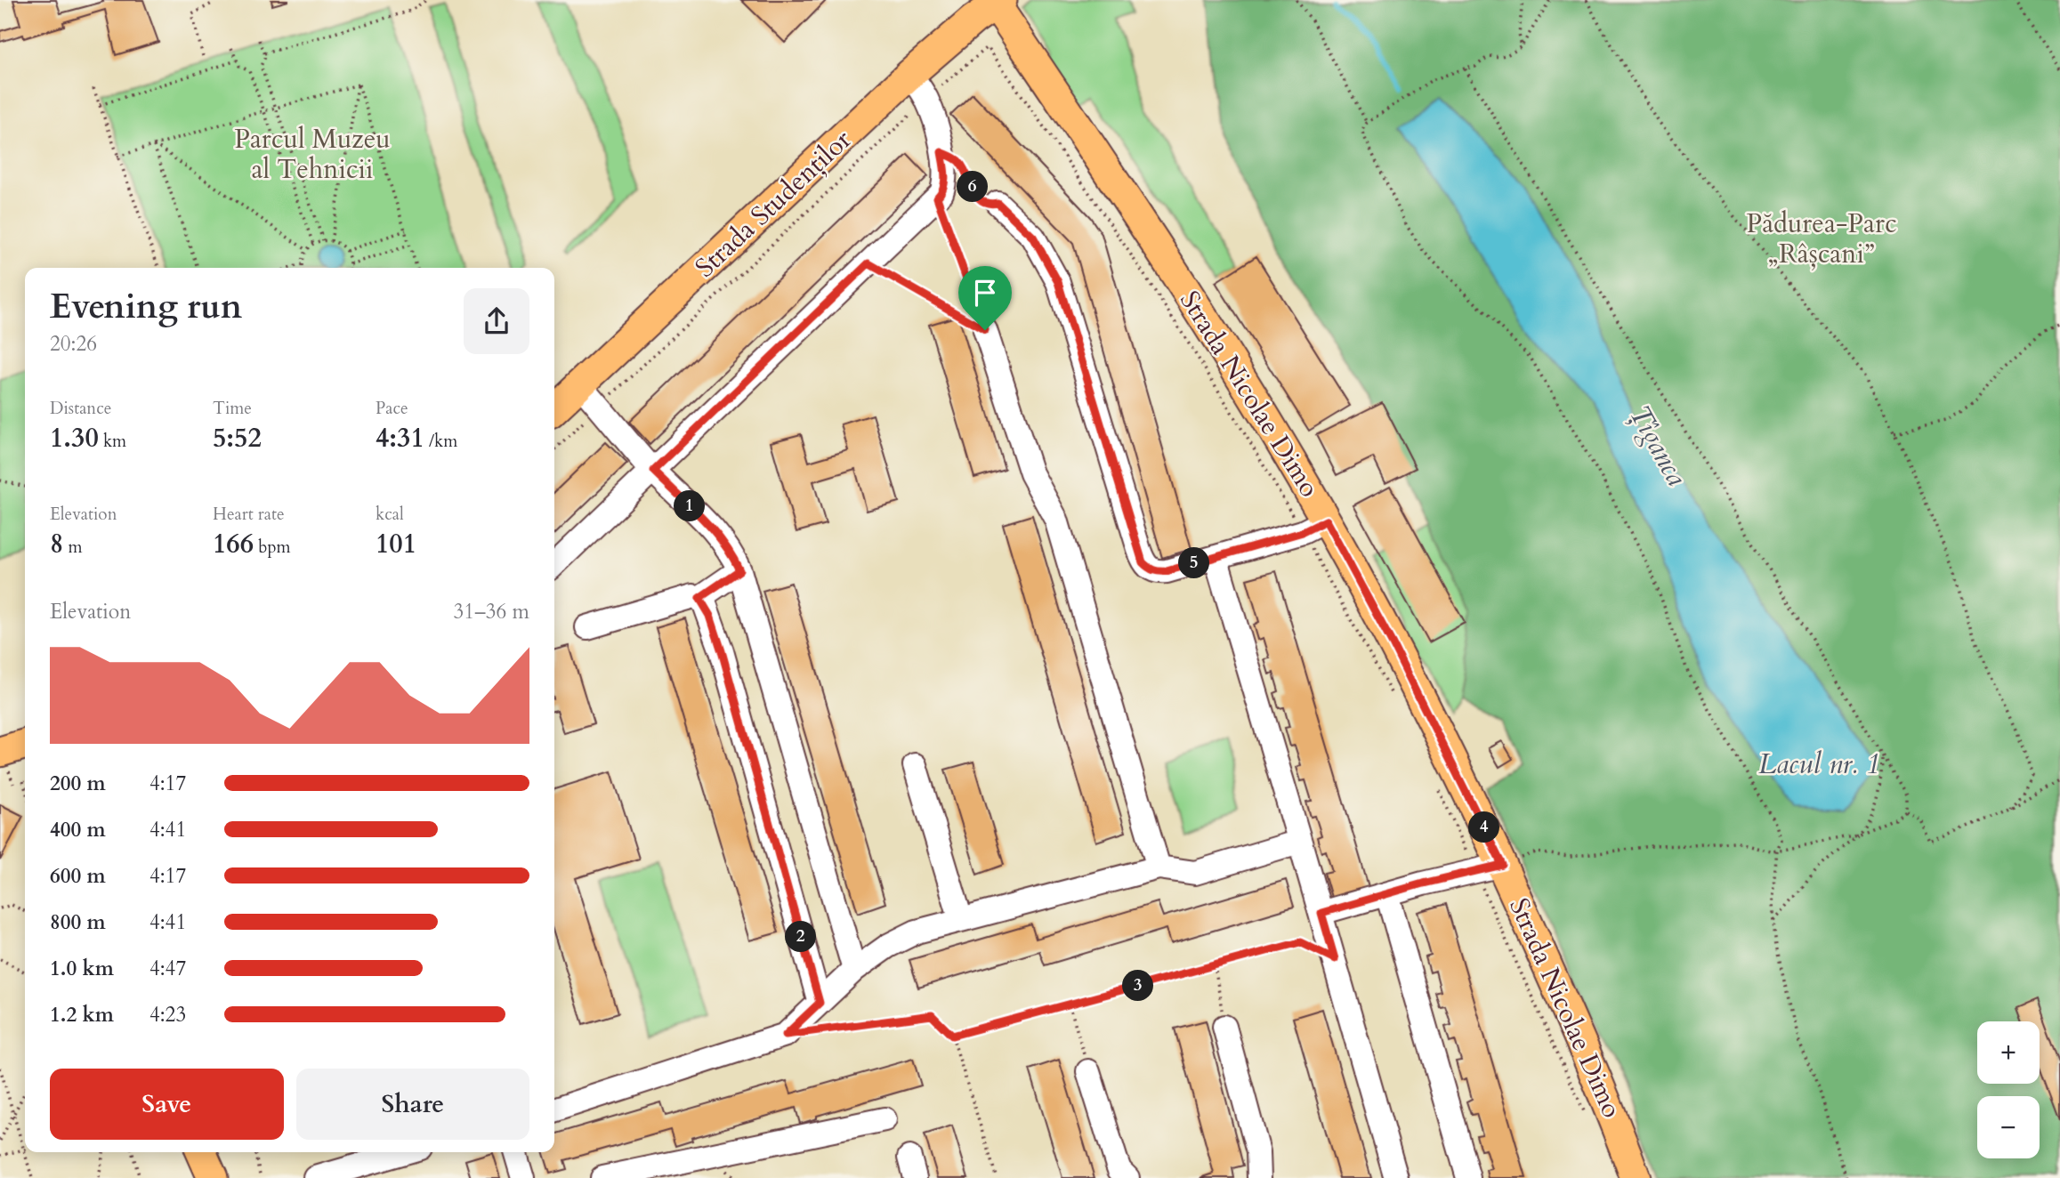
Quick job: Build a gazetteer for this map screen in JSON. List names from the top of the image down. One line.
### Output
{"streets":{"main road":["Strada Studenților","Strada Nicolae Dimo"]},"crossings":[["Strada Studenților","Strada Nicolae Dimo"]],"water":["Țîganca","Lacul nr. 1"],"parks":["Parcul Muzeu al Tehnicii","Pădurea-Parc „Râșcani”"],"page":{"pins":["6","1","5","4","2","3"],"heading":["Evening run","20:26"],"stats":[["Distance","1.30 km"],["Time","5:52"],["Pace","4:31 /km"],["Elevation","8 m"],["Heart rate","166 bpm"],["kcal","101"]],"chart":["Elevation","31–36 m"],"list":[{"name":"200 m","note":"4:17"},{"name":"400 m","note":"4:41"},{"name":"600 m","note":"4:17"},{"name":"800 m","note":"4:41"},{"name":"1.0 km","note":"4:47"},{"name":"1.2 km","note":"4:23"}],"map_buttons":["+","−"],"buttons":["Save","Share"]}}
